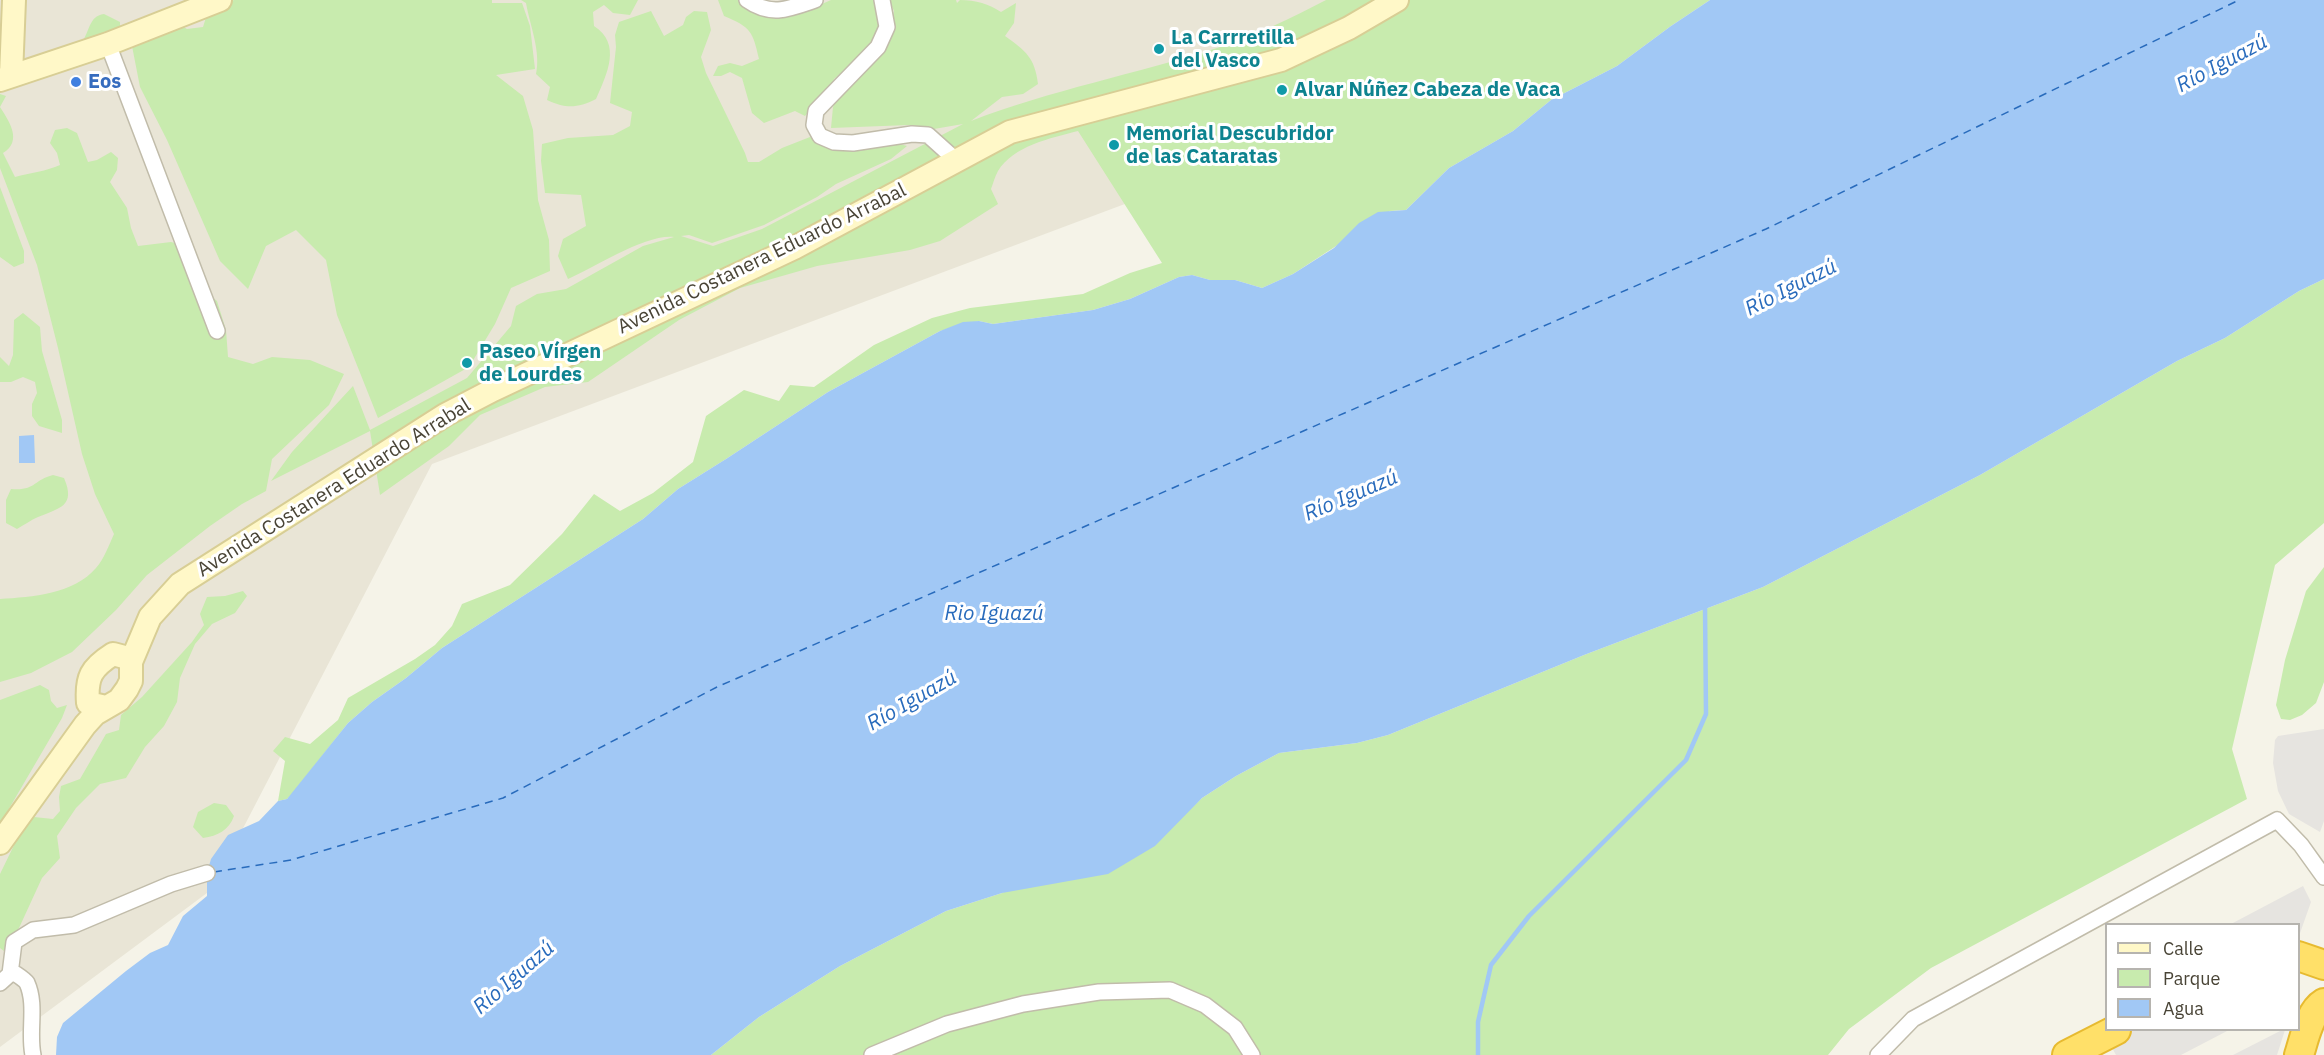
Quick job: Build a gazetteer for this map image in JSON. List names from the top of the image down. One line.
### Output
{"streets":{"main road":["Avenida Costanera Eduardo Arrabal"]},"water":["Río Iguazú","Rio Iguazú"],"places":["La Carrretilla del Vasco","Eos","Alvar Núñez Cabeza de Vaca","Memorial Descubridor de las Cataratas","Paseo Vírgen de Lourdes"],"legend":["Calle","Parque","Agua"]}
